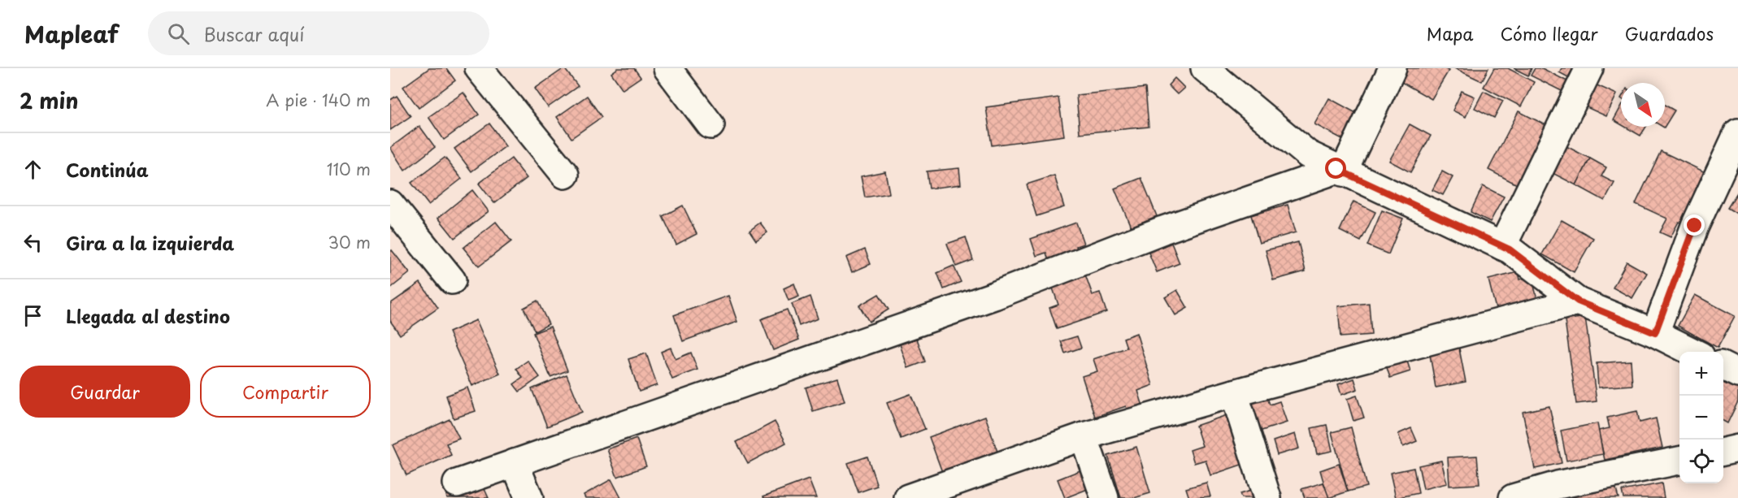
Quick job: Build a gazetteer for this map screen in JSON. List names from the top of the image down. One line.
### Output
{"north":"bottom right","page":{"header":"Mapleaf","search":"Buscar aquí","nav":["Mapa","Cómo llegar","Guardados"],"heading":["2 min","A pie · 140 m"],"list":[["Continúa","110 m"],["Gira a la izquierda","30 m"],"Llegada al destino"],"buttons":["Guardar","Compartir"],"map_buttons":["+","−"]}}
